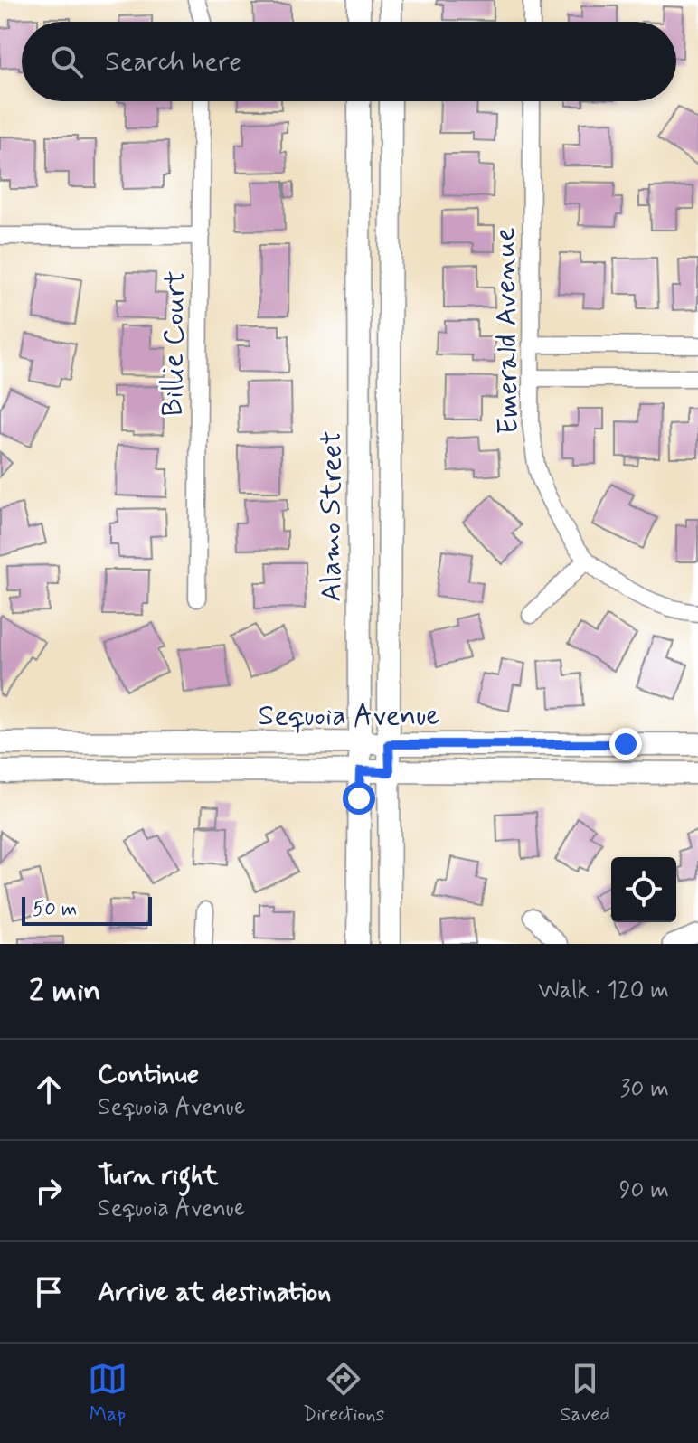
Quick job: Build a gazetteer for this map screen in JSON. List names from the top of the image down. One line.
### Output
{"streets":{"main road":["Alamo Street","Sequoia Avenue"],"street":["Emerald Avenue","Billie Court"]},"crossings":[["Alamo Street","Sequoia Avenue"]],"scale_bar":"50 m","page":{"search":"Search here","scale":"50 m","heading":["2 min","Walk · 120 m"],"list":[["Continue","Sequoia Avenue","30 m"],["Turn right","Sequoia Avenue","90 m"],"Arrive at destination"],"nav":["Map","Directions","Saved"]}}
